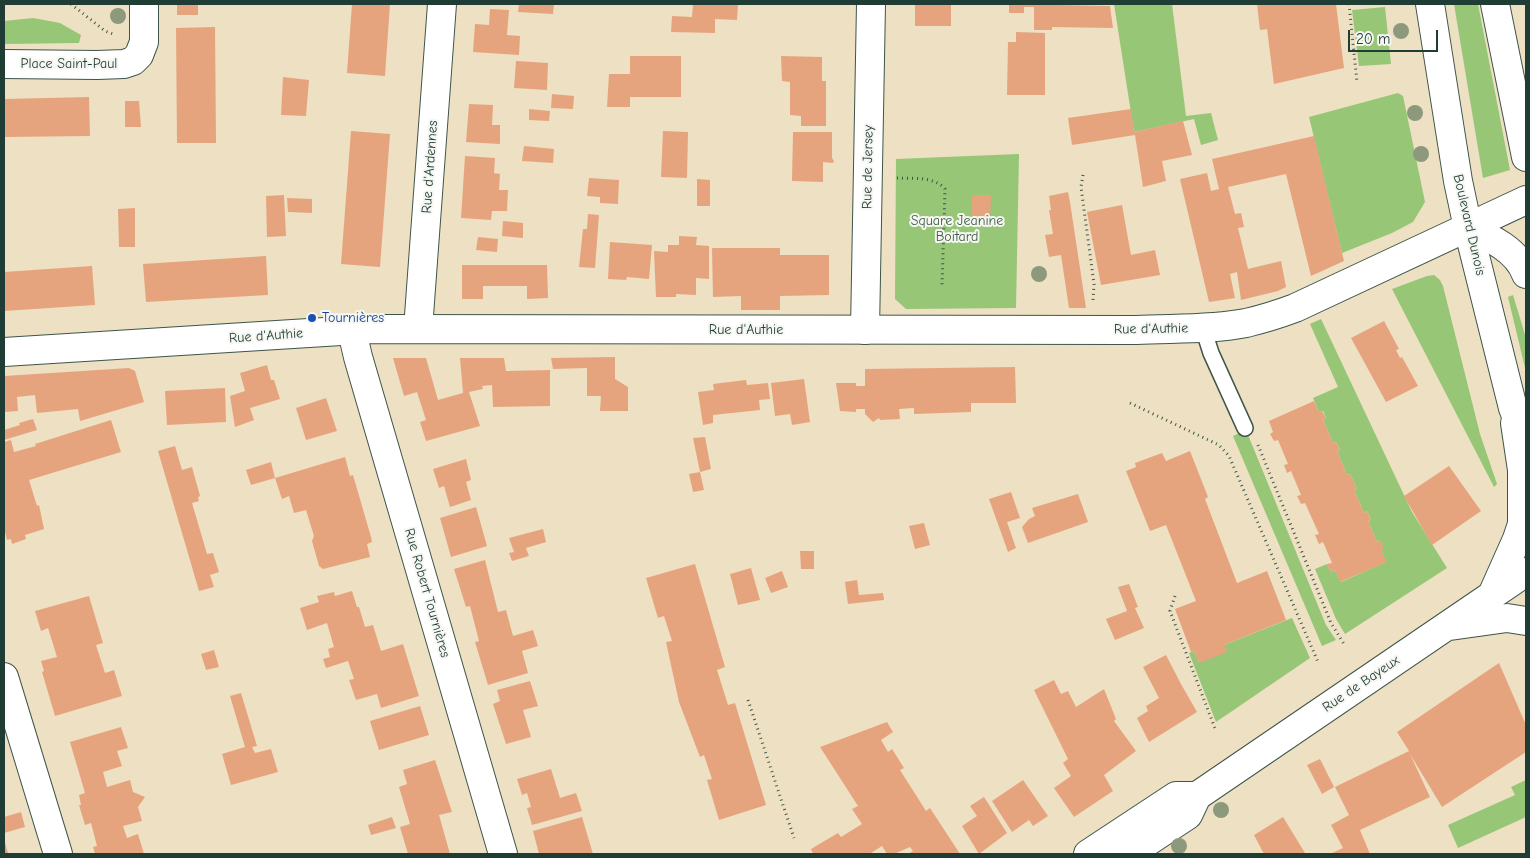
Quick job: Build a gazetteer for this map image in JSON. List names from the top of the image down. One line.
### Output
{"streets":{"street":["Place Saint-Paul","Rue d'Ardennes","Rue de Jersey","Boulevard Dunois","Rue d'Authie","Rue Robert Tournières","Rue de Bayeux"]},"crossings":[["Rue d'Ardennes","Rue d'Authie"],["Rue de Jersey","Rue d'Authie"],["Boulevard Dunois","Rue d'Authie"],["Rue d'Authie","Rue Robert Tournières"]],"parks":["Square Jeanine Boitard"],"places":["Tournières"],"scale_bar":"20 m"}
